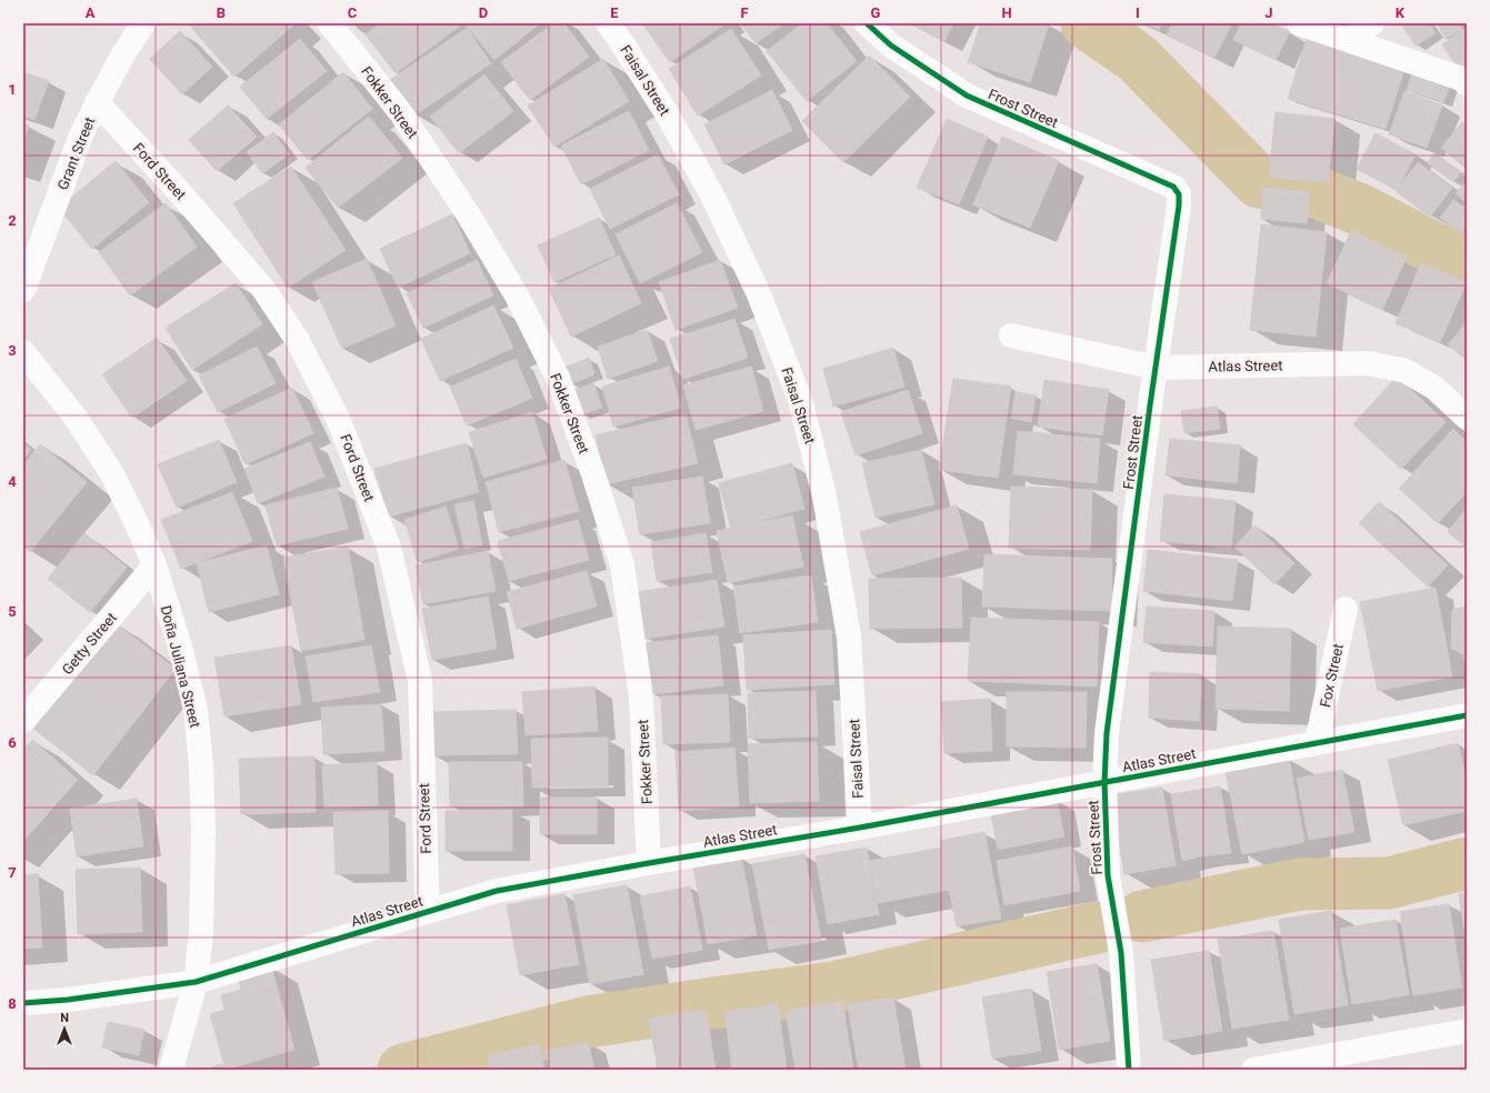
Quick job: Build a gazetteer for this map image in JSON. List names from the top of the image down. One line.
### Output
{"streets":{"street":["Faisal Street","Fokker Street","Frost Street","Grant Street","Ford Street","Atlas Street","Getty Street","Doña Juliana Street","Fox Street"]},"crossings":[["Faisal Street","Atlas Street"],["Fokker Street","Atlas Street"],["Frost Street","Atlas Street"],["Grant Street","Ford Street"],["Ford Street","Atlas Street"],["Atlas Street","Doña Juliana Street"],["Atlas Street","Fox Street"],["Getty Street","Doña Juliana Street"]],"north":"top","grid":{"columns":["A","B","C","D","E","F","G","H","I","J","K"],"rows":["1","2","3","4","5","6","7","8"]}}
